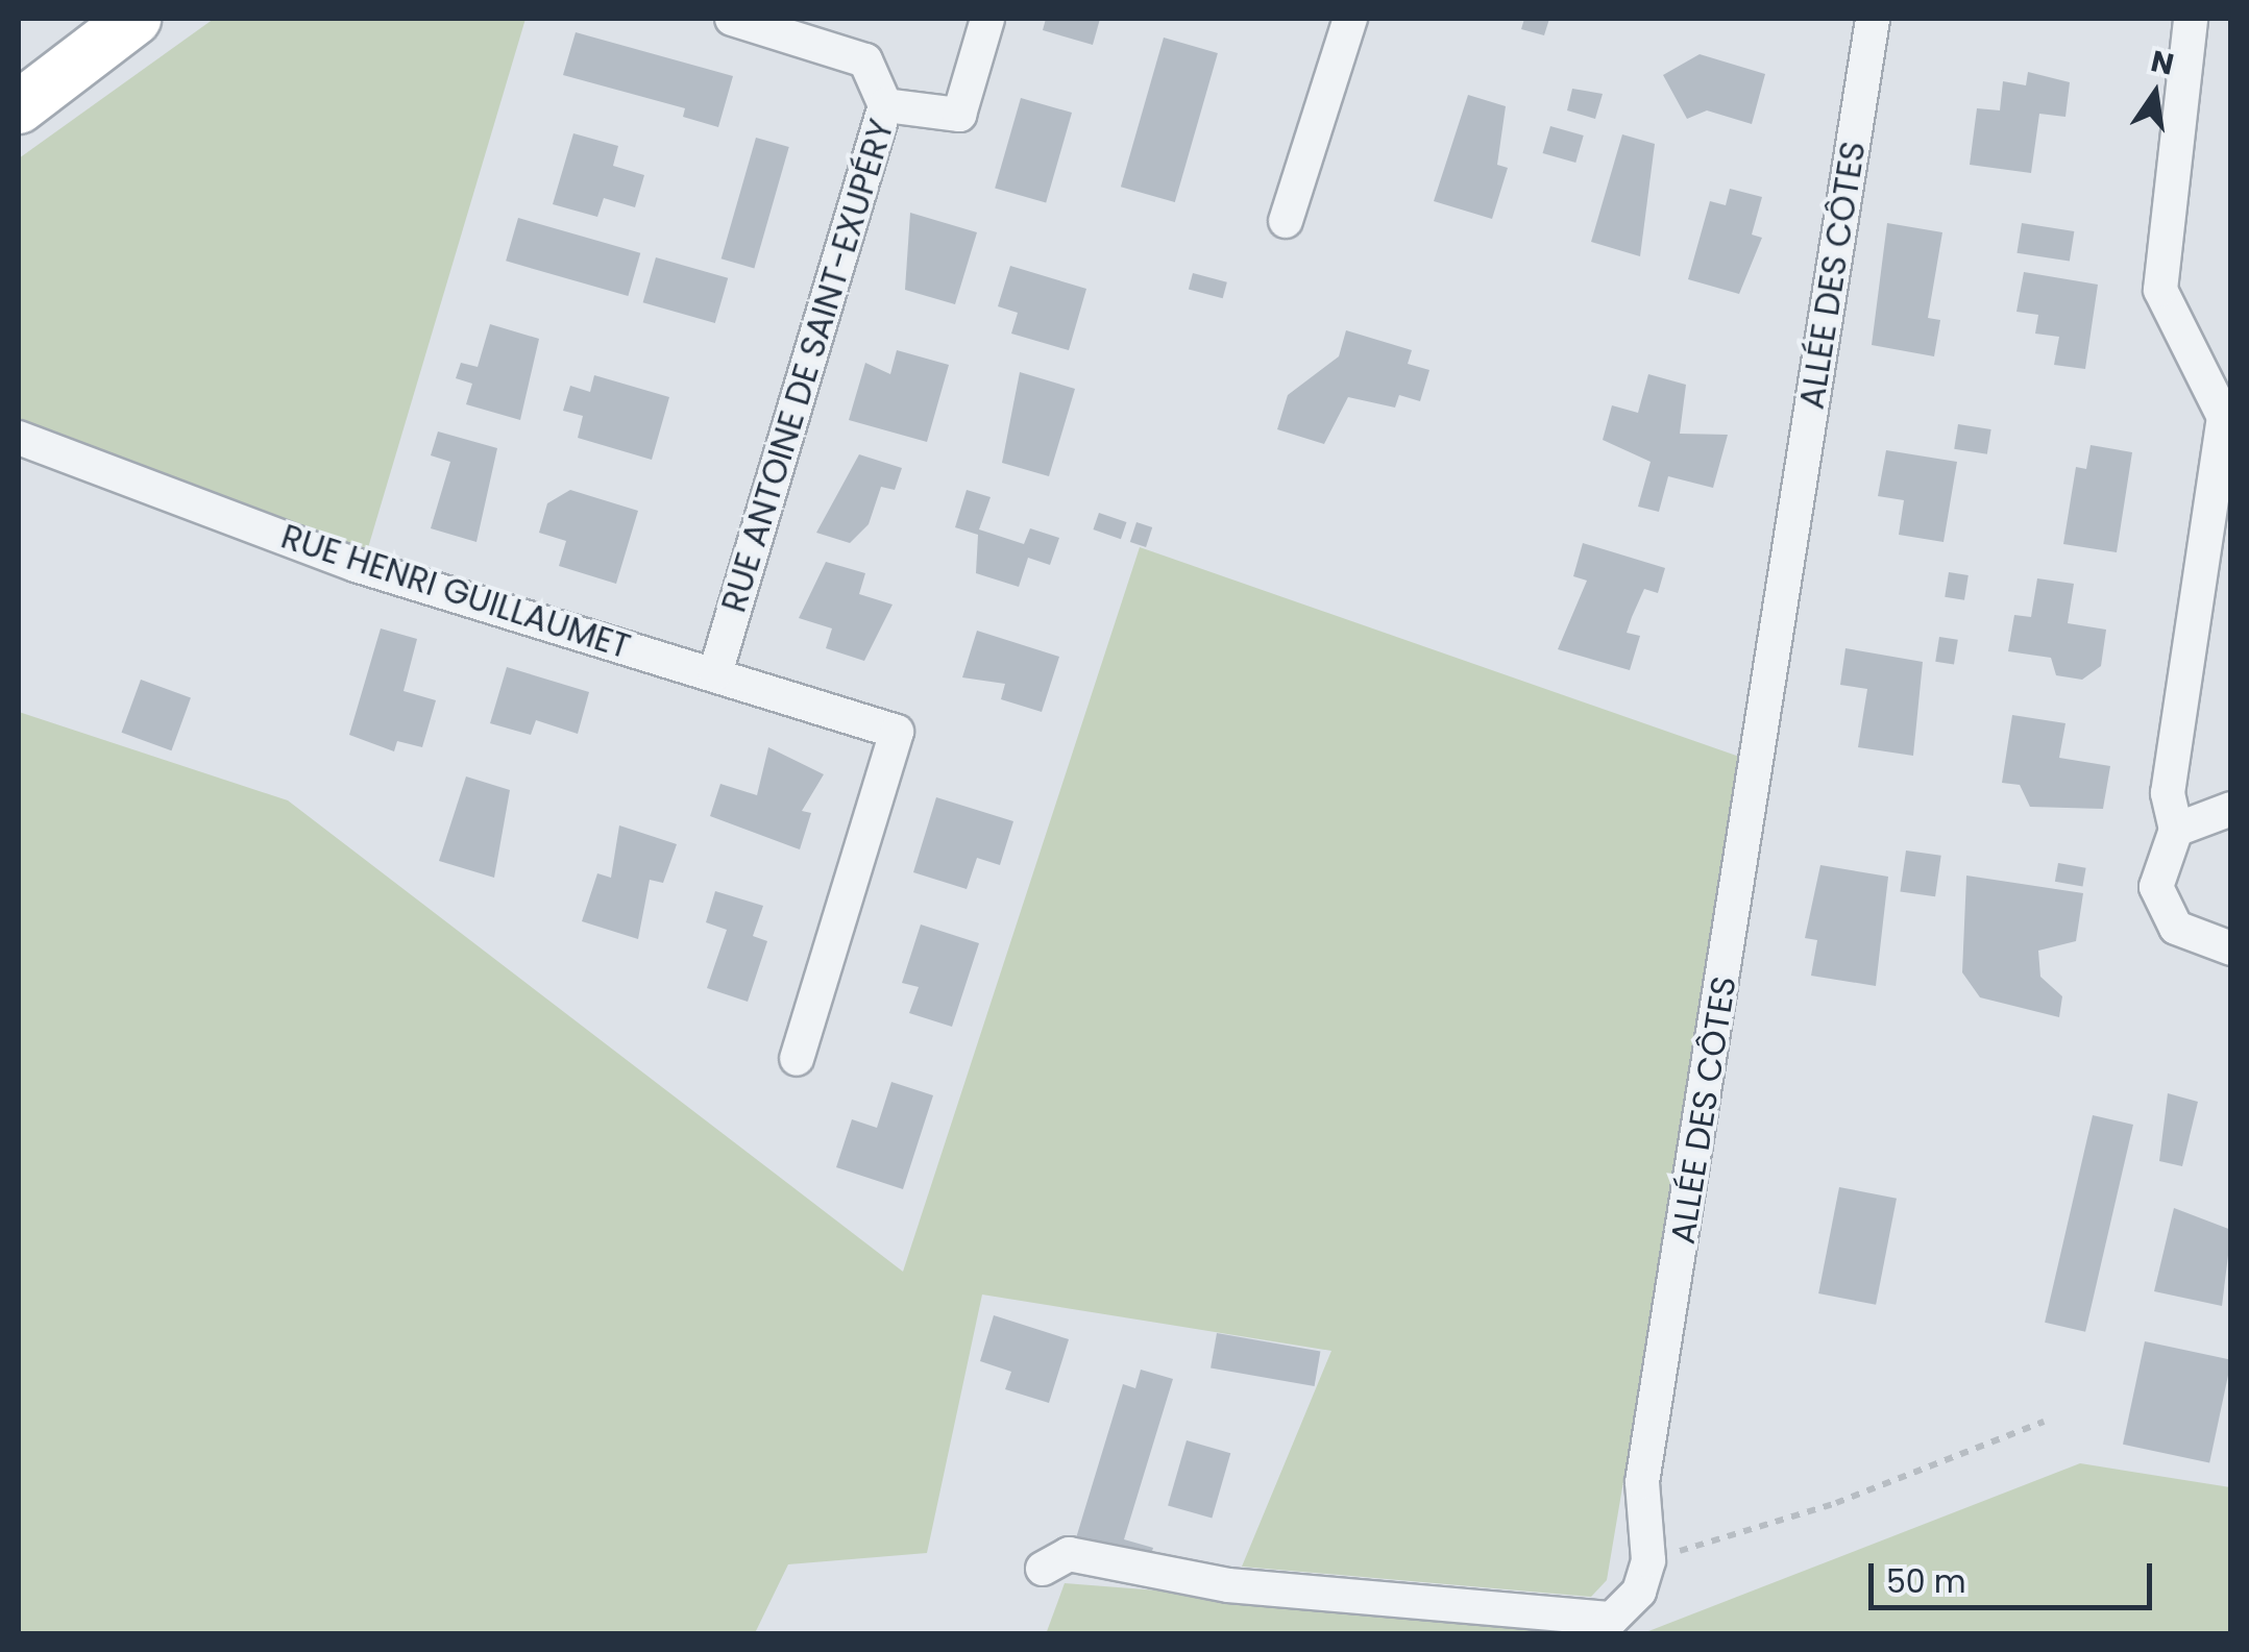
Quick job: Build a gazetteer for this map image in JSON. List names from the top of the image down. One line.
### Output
{"streets":{"street":["ALLÉE DES CÔTES","RUE ANTOINE DE SAINT-EXUPÉRY","RUE HENRI GUILLAUMET"]},"crossings":[["RUE ANTOINE DE SAINT-EXUPÉRY","RUE HENRI GUILLAUMET"]],"scale_bar":"50 m","north":"top"}
